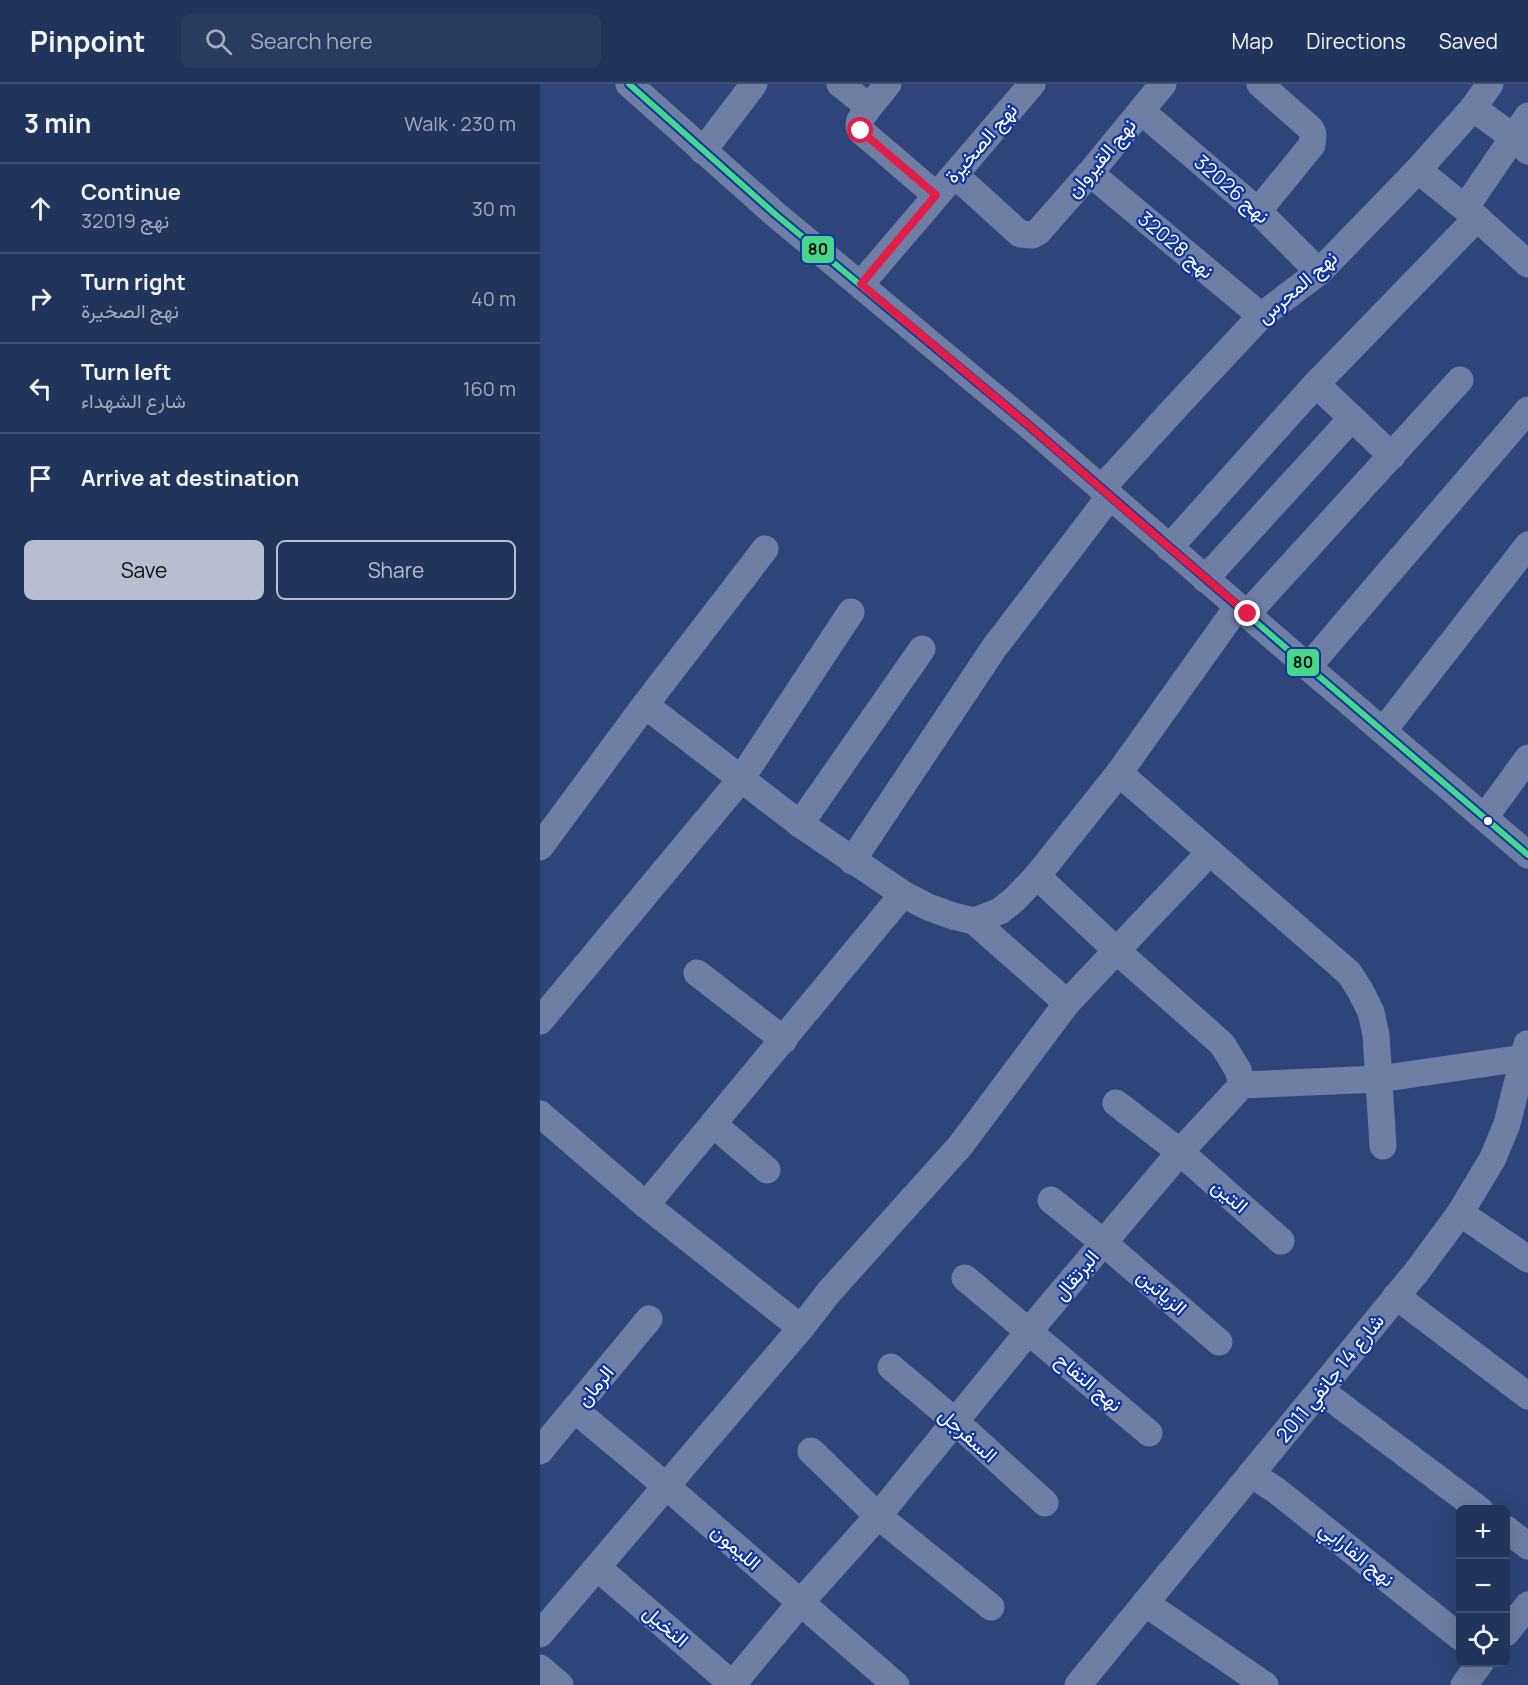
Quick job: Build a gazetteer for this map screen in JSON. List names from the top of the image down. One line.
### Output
{"streets":{"street":["نهج الصخيرة","نهج القيروان","نهج 32026","نهج 32028","نهج المحرس","التين","البرتقال","الزياتين","شارع 14 جانفي 2011","نهج التفاح","الرمان","السفرجل","الليمون","نهج الفارابي","النخيل"]},"crossings":[["نهج الصخيرة","نهج القيروان"],["نهج القيروان","نهج 32026"],["نهج القيروان","نهج 32028"],["نهج 32026","نهج المحرس"],["نهج 32028","نهج المحرس"],["التين","البرتقال"],["البرتقال","الزياتين"],["البرتقال","نهج التفاح"],["البرتقال","السفرجل"],["البرتقال","الليمون"],["البرتقال","النخيل"],["شارع 14 جانفي 2011","نهج الفارابي"],["الرمان","الليمون"]],"lines":["transit line 80"],"page":{"header":"Pinpoint","search":"Search here","nav":["Map","Directions","Saved"],"heading":["3 min","Walk · 230 m"],"list":[["Continue","نهج 32019","30 m"],["Turn right","نهج الصخيرة","40 m"],["Turn left","شارع الشهداء","160 m"],"Arrive at destination"],"buttons":["Save","Share"],"map_buttons":["+","−"]}}
